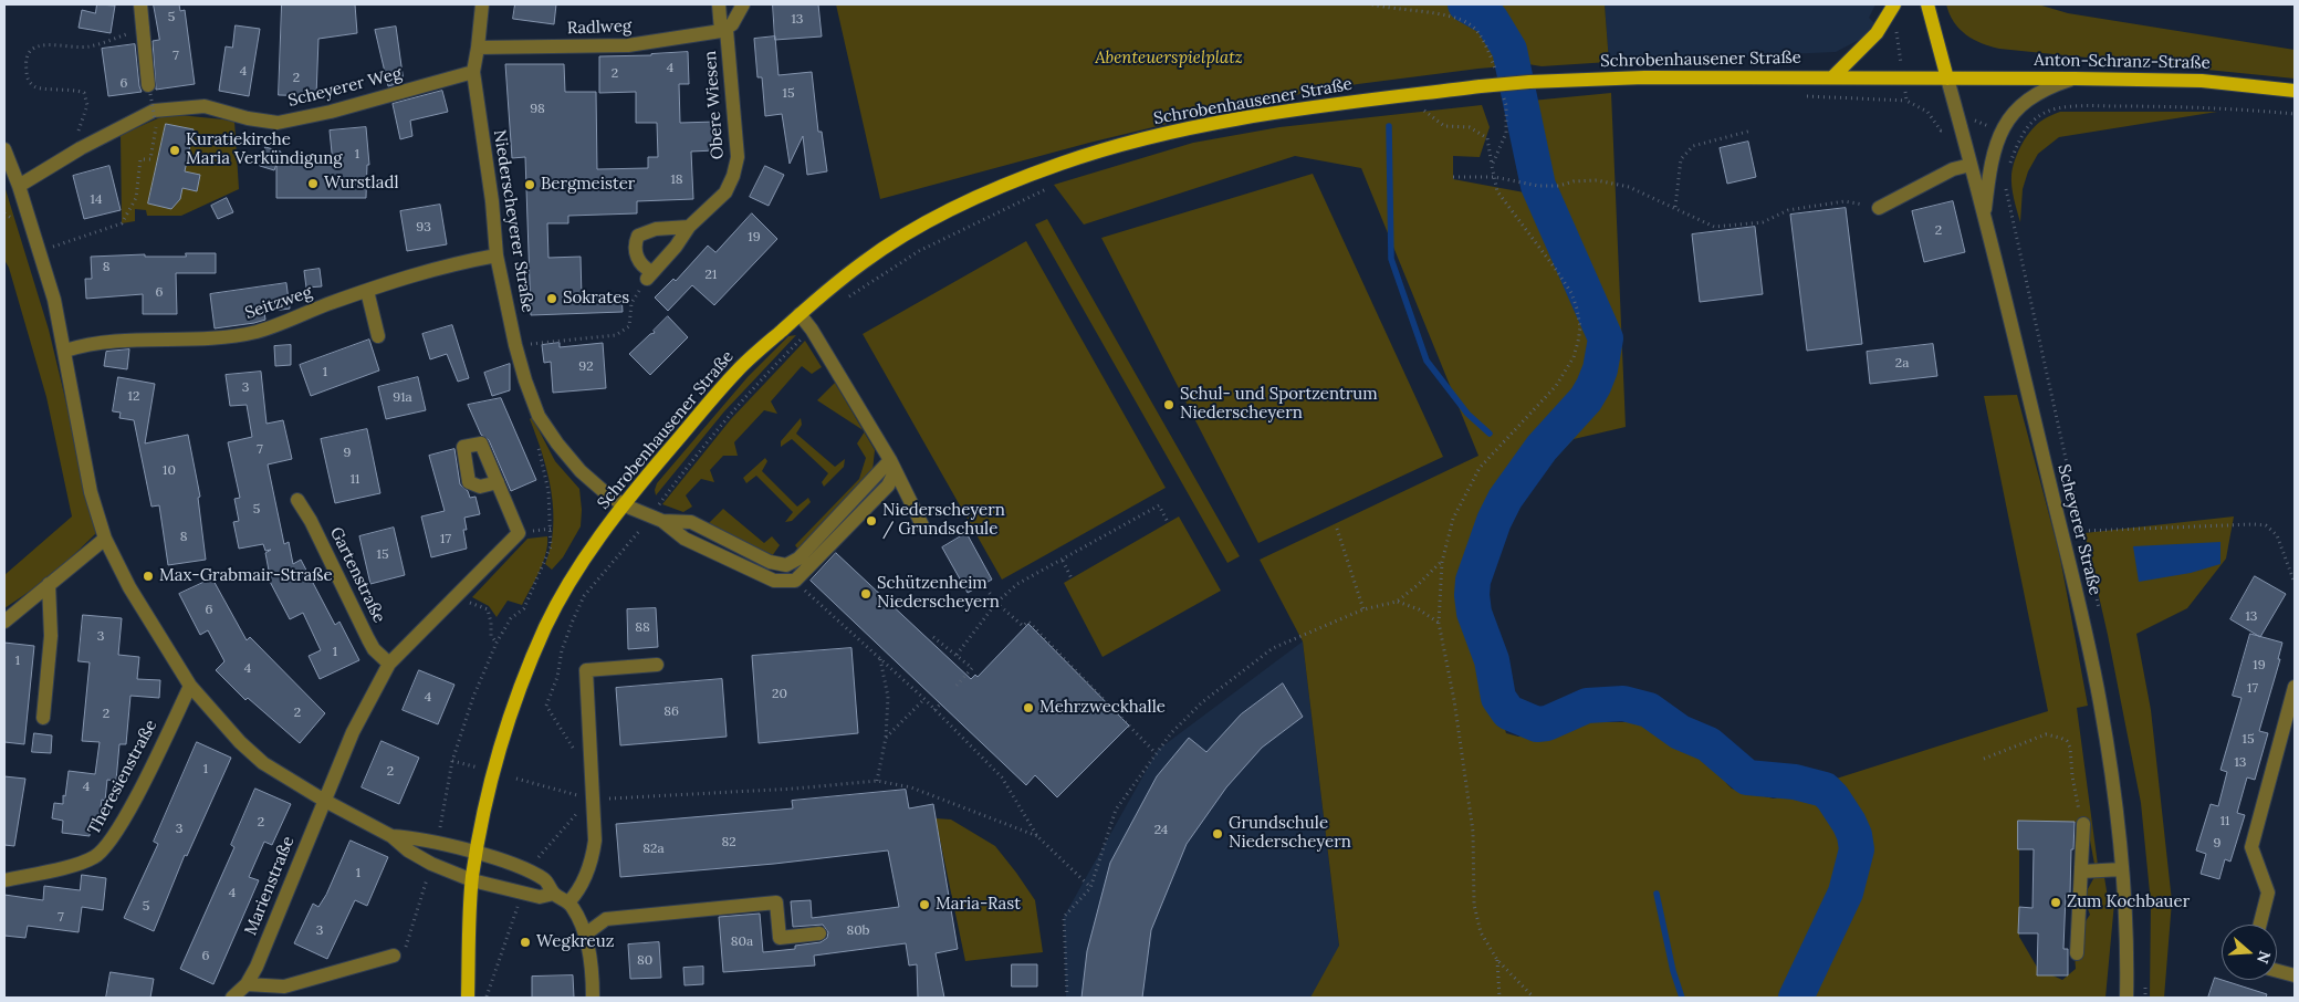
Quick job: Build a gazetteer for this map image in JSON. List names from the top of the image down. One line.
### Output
{"streets":{"main road":["Schrobenhausener Straße","Anton-Schranz-Straße"],"street":["Radlweg","Scheyerer Weg","Obere Wiesen","Niederscheyerer Straße","Seitzweg","Scheyerer Straße","Gartenstraße","Theresienstraße","Marienstraße"]},"crossings":[["Radlweg","Obere Wiesen"],["Radlweg","Niederscheyerer Straße"],["Schrobenhausener Straße","Anton-Schranz-Straße"],["Schrobenhausener Straße","Niederscheyerer Straße"],["Schrobenhausener Straße","Scheyerer Straße"],["Anton-Schranz-Straße","Scheyerer Straße"],["Scheyerer Weg","Niederscheyerer Straße"],["Niederscheyerer Straße","Seitzweg"]],"parks":["Abenteuerspielplatz"],"places":["Kuratiekirche Maria Verkündigung","Wurstladl","Bergmeister","Sokrates","Schul- und Sportzentrum Niederscheyern","Niederscheyern / Grundschule","Max-Grabmair-Straße","Schützenheim Niederscheyern","Mehrzweckhalle","Grundschule Niederscheyern","Zum Kochbauer","Maria-Rast","Wegkreuz"],"house_numbers":["5","13","7","4","4","2","2","6","15","98","1","18","14","93","2","19","8","21","6","2a","92","1","3","12","91a","7","9","10","11","5","8","17","15","6","13","88","3","1","1","19","4","17","20","4","86","2","2","15","13","1","2","4","11","2","3","24","82","9","82a","1","4","5","7","3","80b","80a","6","80"],"north":"right"}
